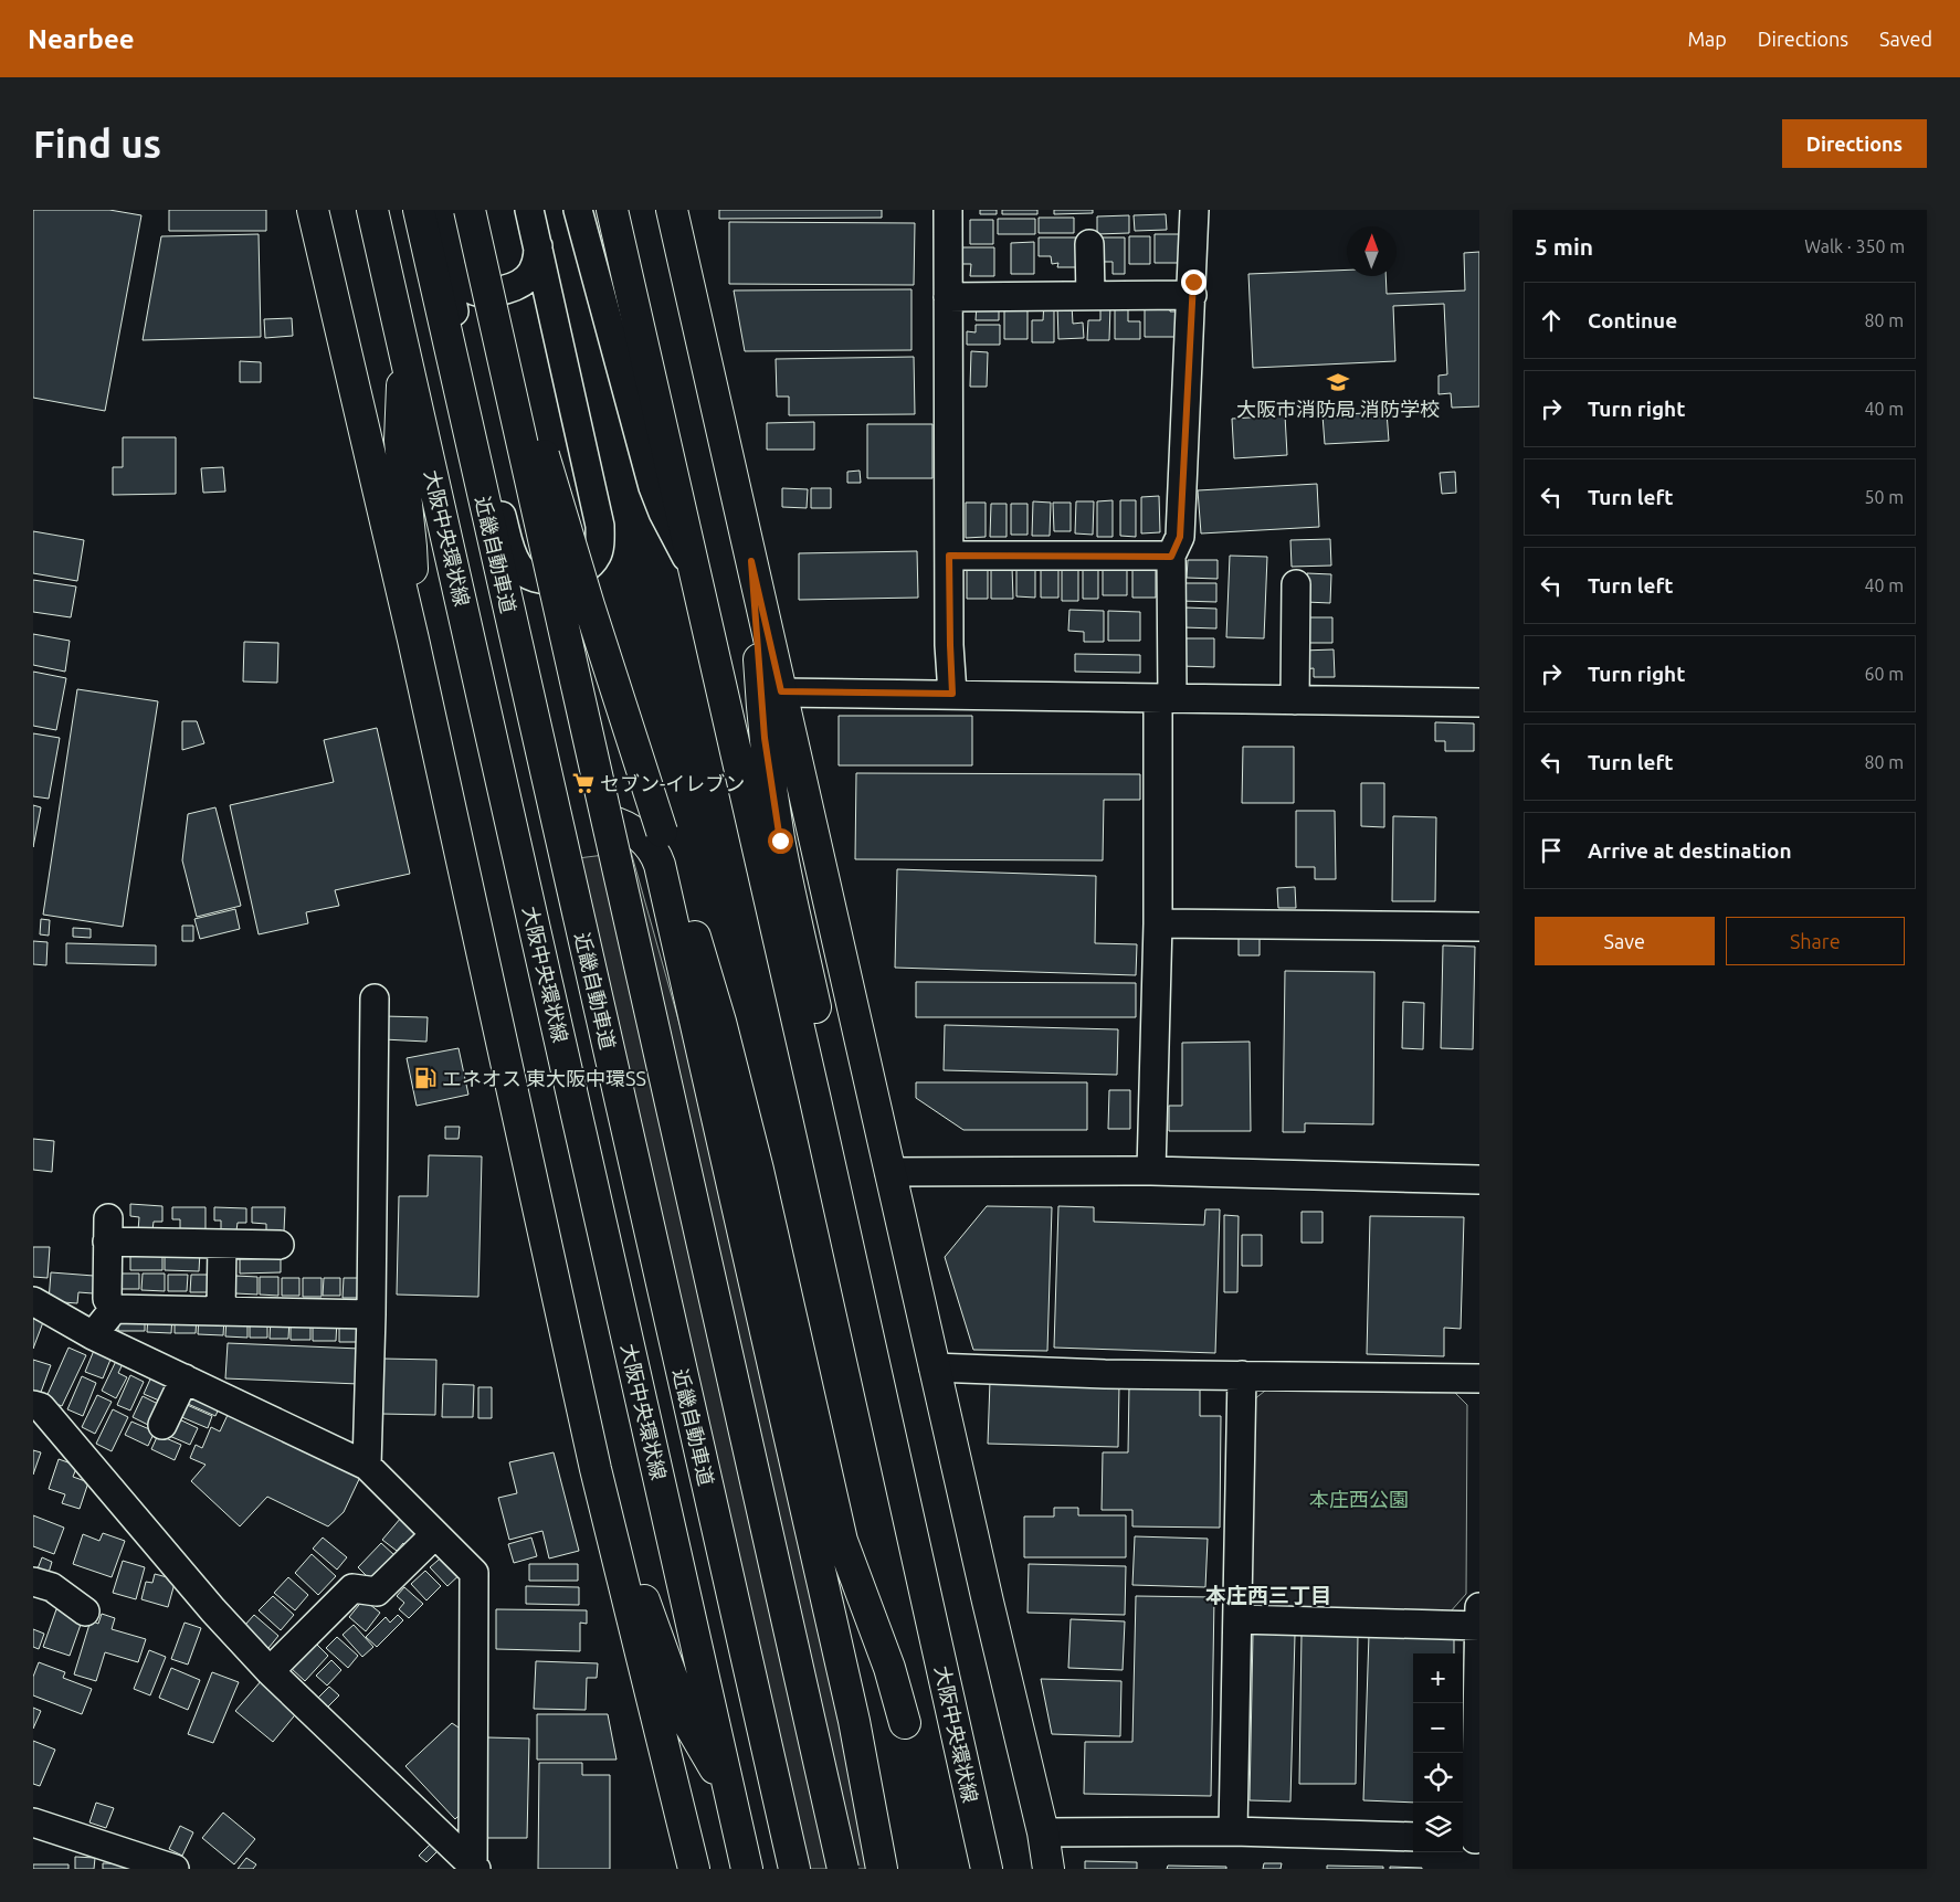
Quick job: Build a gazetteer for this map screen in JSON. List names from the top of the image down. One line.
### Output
{"streets":{"main road":["大阪中央環状線","近畿自動車道"]},"districts":["本庄西三丁目"],"parks":["本庄西公園"],"places":{"school or university":["大阪市消防局 消防学校"],"supermarket":["セブン-イレブン"],"fuel station":["エネオス 東大阪中環SS"]},"north":"top","page":{"header":"Nearbee","nav":["Map","Directions","Saved"],"buttons":["Directions",["Save","Share"]],"title":"Find us","heading":["5 min","Walk · 350 m"],"list":[["Continue","80 m"],["Turn right","40 m"],["Turn left","50 m"],["Turn left","40 m"],["Turn right","60 m"],["Turn left","80 m"],"Arrive at destination"],"map_buttons":["+","−"]}}
